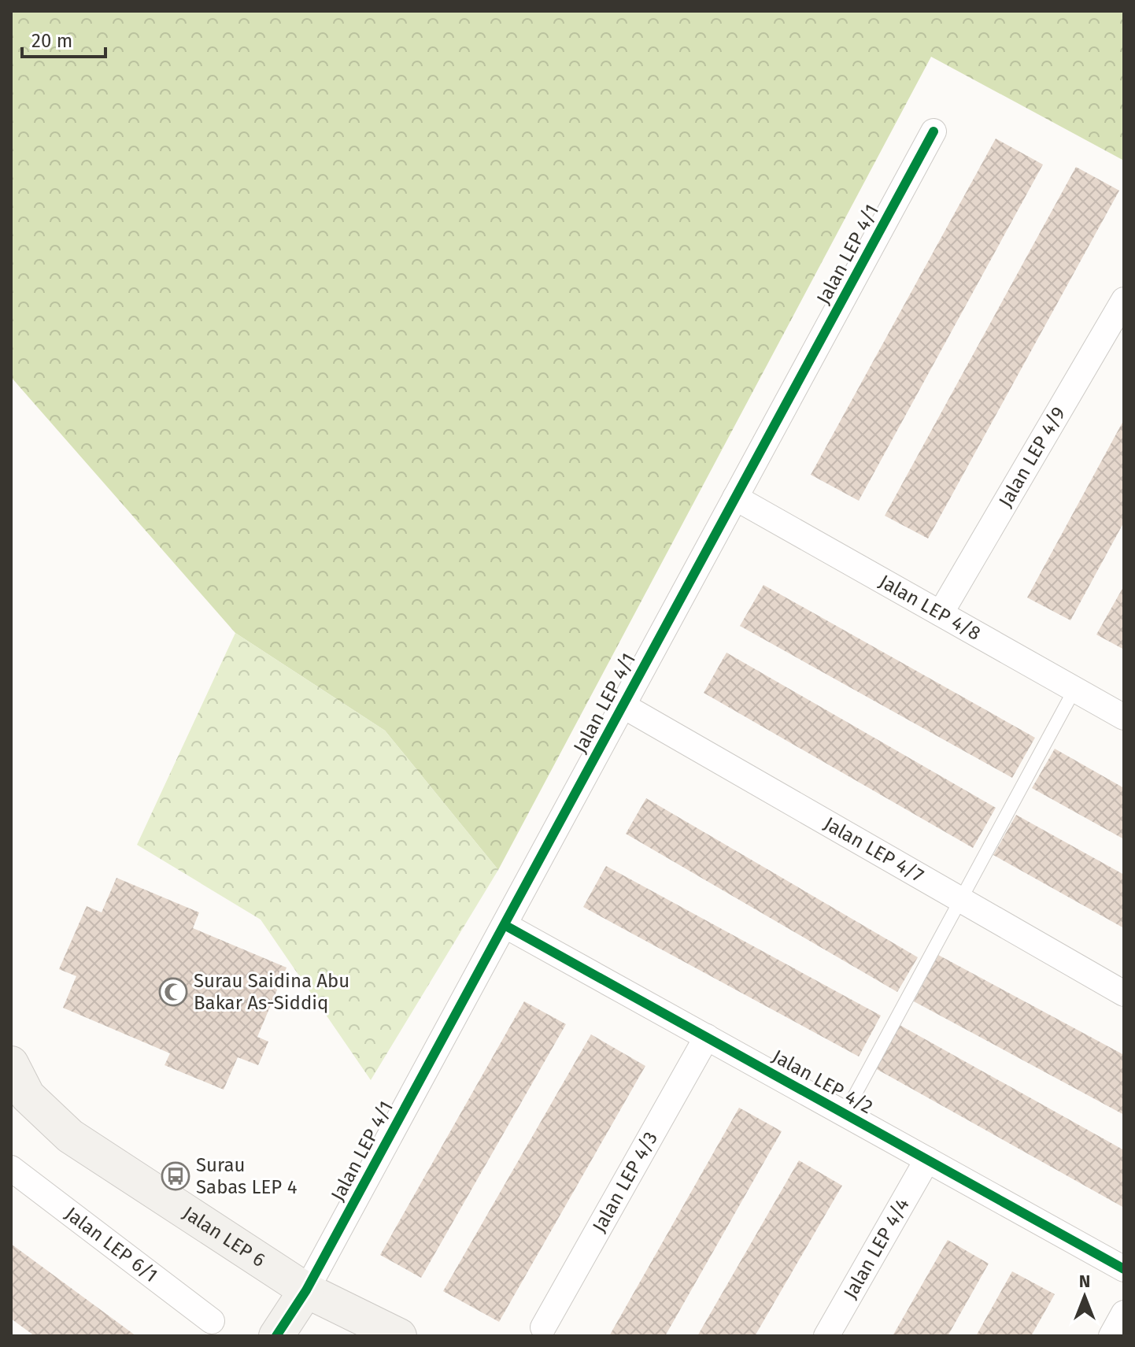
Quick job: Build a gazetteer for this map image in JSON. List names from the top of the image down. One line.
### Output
{"streets":{"street":["Jalan LEP 4/1","Jalan LEP 4/9","Jalan LEP 4/8","Jalan LEP 4/7","Jalan LEP 4/2","Jalan LEP 4/3","Jalan LEP 6","Jalan LEP 6/1","Jalan LEP 4/4"]},"crossings":[["Jalan LEP 4/1","Jalan LEP 4/8"],["Jalan LEP 4/1","Jalan LEP 4/7"],["Jalan LEP 4/1","Jalan LEP 4/2"],["Jalan LEP 4/1","Jalan LEP 6"],["Jalan LEP 4/9","Jalan LEP 4/8"],["Jalan LEP 4/2","Jalan LEP 4/3"],["Jalan LEP 4/2","Jalan LEP 4/4"]],"places":{"mosque":["Surau Saidina Abu Bakar As-Siddiq"],"bus stop":["Surau Sabas LEP 4"]},"scale_bar":"20 m","north":"top"}
